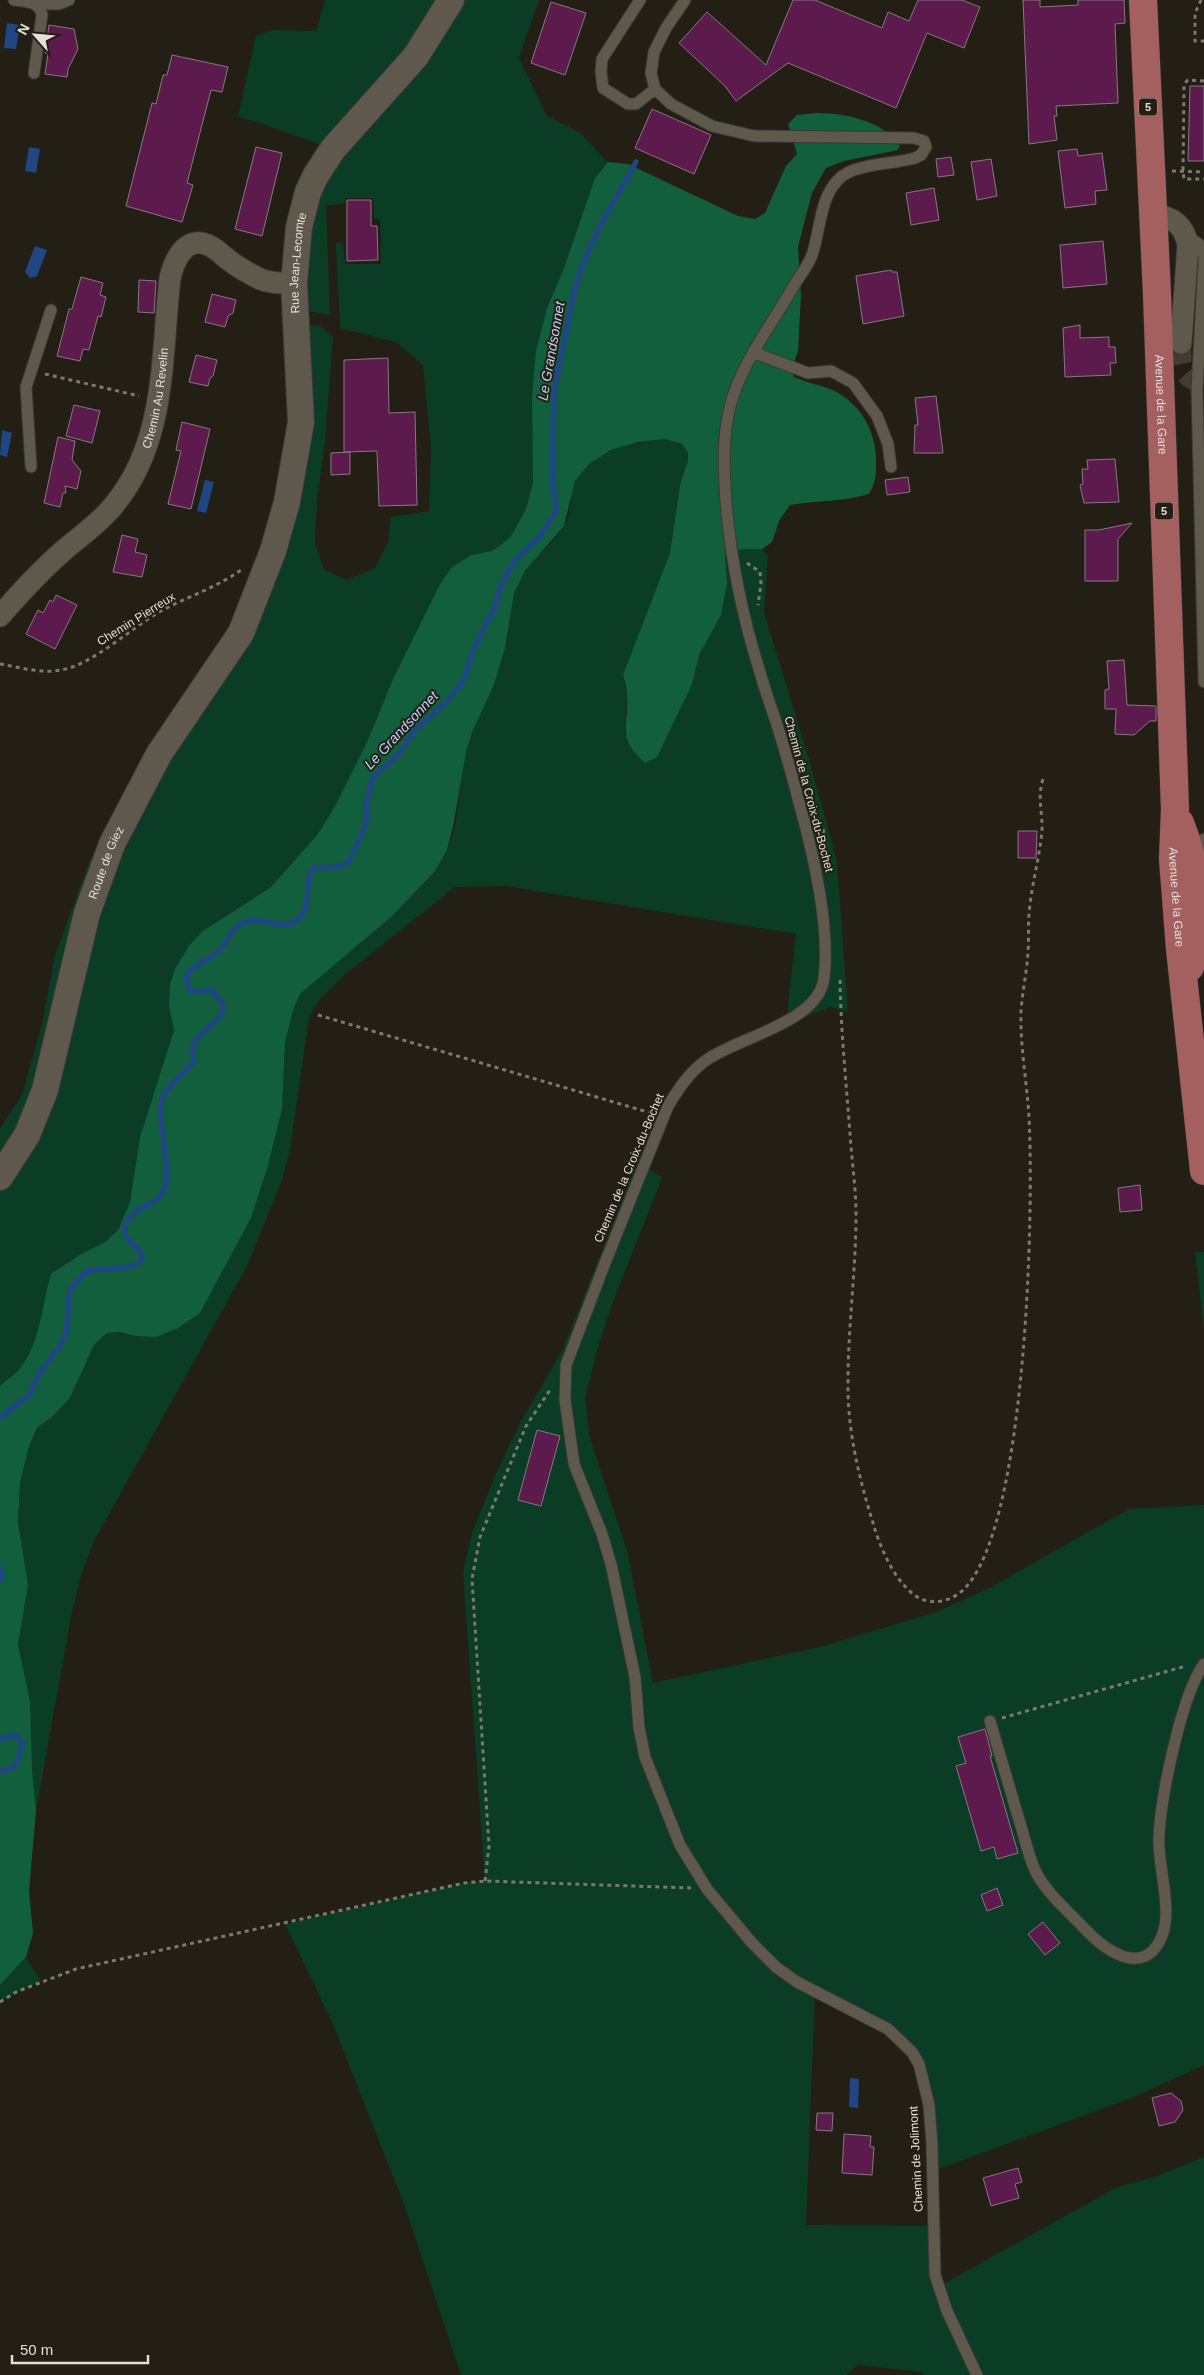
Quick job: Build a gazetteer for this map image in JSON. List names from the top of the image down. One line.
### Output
{"streets":{"main road":["5","Avenue de la Gare"],"street":["Rue Jean-Lecomte","Chemin Au Revelin","Route de Giez"],"lane":["Chemin de la Croix-du-Bochet","Chemin de Jolimont"],"path":["Chemin Pierreux"]},"crossings":[["Rue Jean-Lecomte","Chemin Au Revelin"],["Rue Jean-Lecomte","Chemin Pierreux"],["Rue Jean-Lecomte","Route de Giez"],["Chemin Pierreux","Route de Giez"],["Chemin de la Croix-du-Bochet","Chemin de Jolimont"]],"water":["Le Grandsonnet"],"scale_bar":"50 m","north":"top left"}
